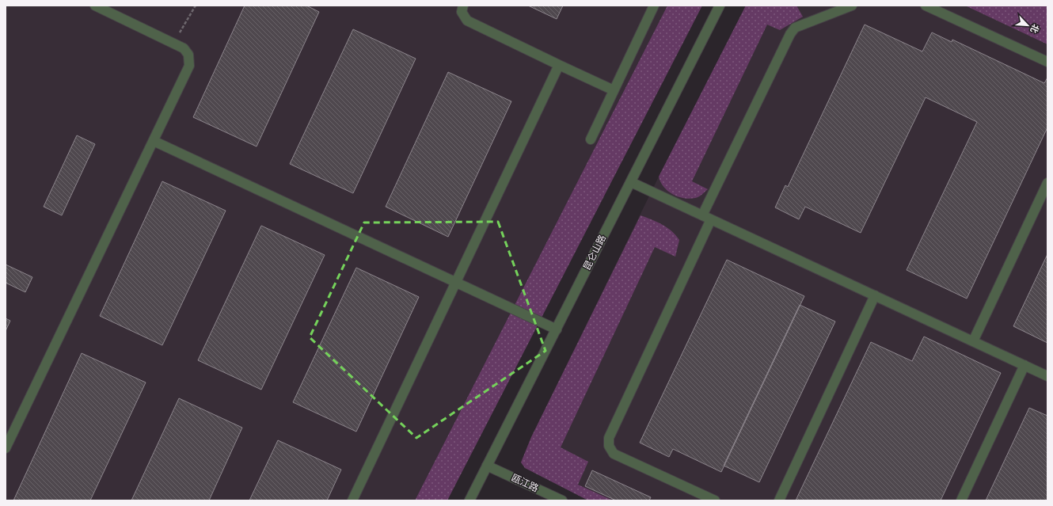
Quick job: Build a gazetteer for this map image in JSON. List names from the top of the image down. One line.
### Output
{"streets":{"street":["昆仑山路","瓯江路"]},"crossings":[["昆仑山路","瓯江路"]],"north":"bottom right"}
